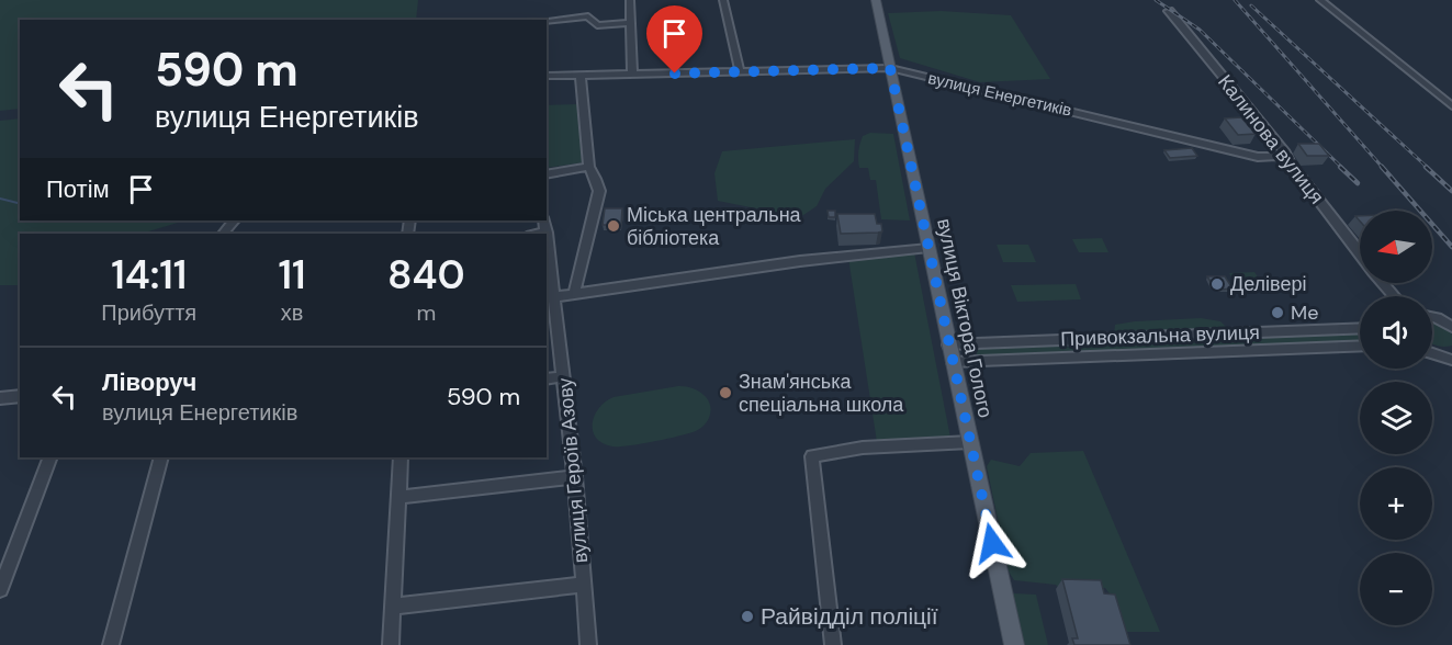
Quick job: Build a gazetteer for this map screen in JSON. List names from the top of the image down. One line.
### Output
{"streets":{"main road":["вулиця Віктора Голого"],"street":["вулиця Енергетиків","Калинова вулиця","Привокзальна вулиця","вулиця Героїв Азову"]},"crossings":[["вулиця Енергетиків","Калинова вулиця"],["вулиця Енергетиків","вулиця Віктора Голого"],["вулиця Віктора Голого","Привокзальна вулиця"]],"places":["Міська центральна бібліотека","Делівері","Me","Знам'янська спеціальна школа","Райвідділ поліції"],"north":"left","page":{"turn":["590 m","вулиця Енергетиків"],"then":"Потім","map_buttons":["+","−"],"eta":["14:11","Прибуття","11","хв","840","m"],"list":[{"name":"Ліворуч","note":"вулиця Енергетиків","value":"590 m"}]}}
